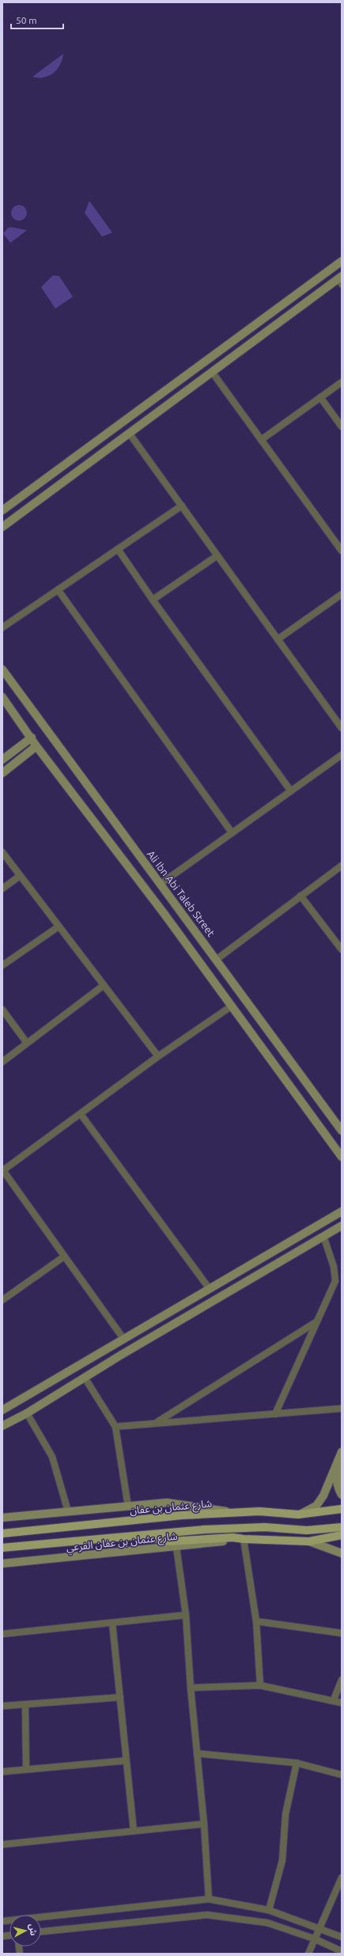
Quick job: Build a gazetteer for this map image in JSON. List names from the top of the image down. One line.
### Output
{"streets":{"main road":["شارع عثمان بن عفان"],"street":["Ali Ibn Abi Taleb Street","شارع عثمان بن عفان الفرعي"]},"scale_bar":"50 m","north":"right"}
